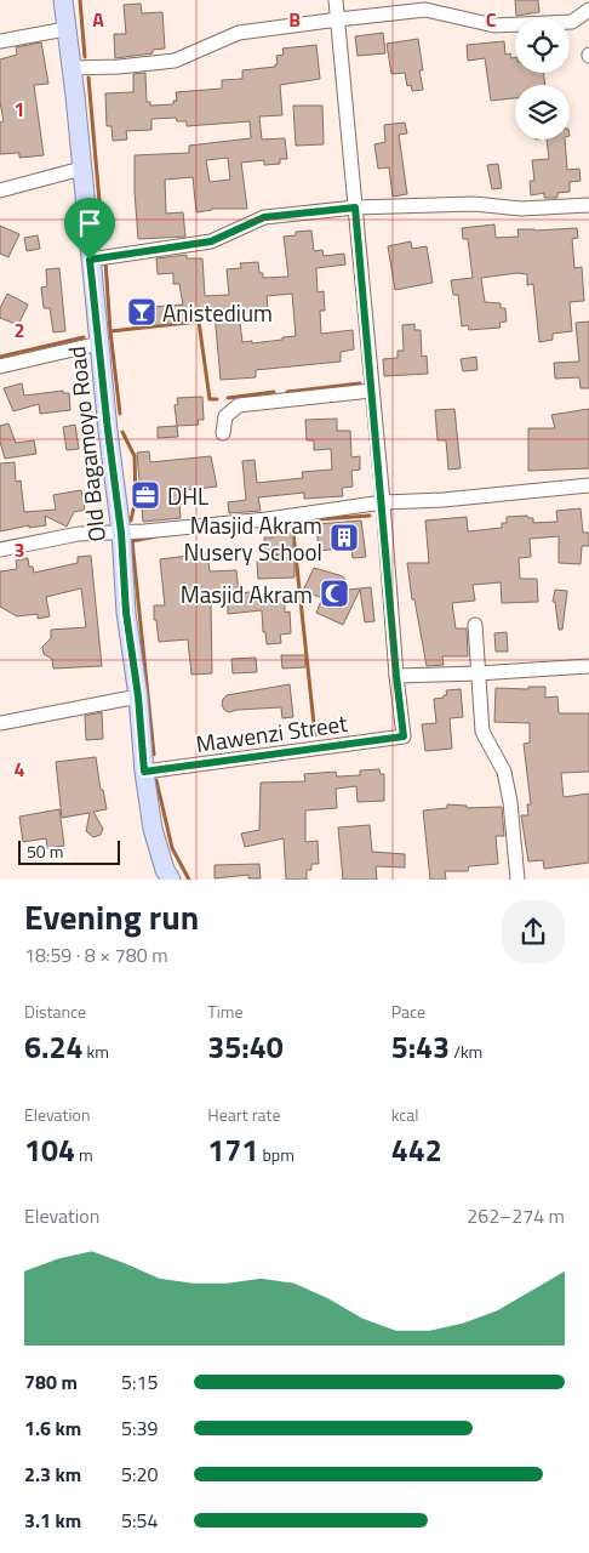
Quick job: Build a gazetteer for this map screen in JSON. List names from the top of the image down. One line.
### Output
{"streets":{"main road":["Old Bagamoyo Road"],"street":["Mawenzi Street"]},"crossings":[["Old Bagamoyo Road","Mawenzi Street"]],"places":{"bar":["Anistedium"],"office":["DHL"],"building":["Masjid Akram Nusery School"],"mosque":["Masjid Akram"]},"scale_bar":"50 m","page":{"scale":"50 m","heading":["Evening run","18:59 · 8 × 780 m"],"stats":[["Distance","6.24 km"],["Time","35:40"],["Pace","5:43 /km"],["Elevation","104 m"],["Heart rate","171 bpm"],["kcal","442"]],"chart":["Elevation","262–274 m"],"list":[{"name":"780 m","note":"5:15"},{"name":"1.6 km","note":"5:39"},{"name":"2.3 km","note":"5:20"},{"name":"3.1 km","note":"5:54"}]},"grid":{"columns":["A","B","C"],"rows":["1","2","3","4"]}}
